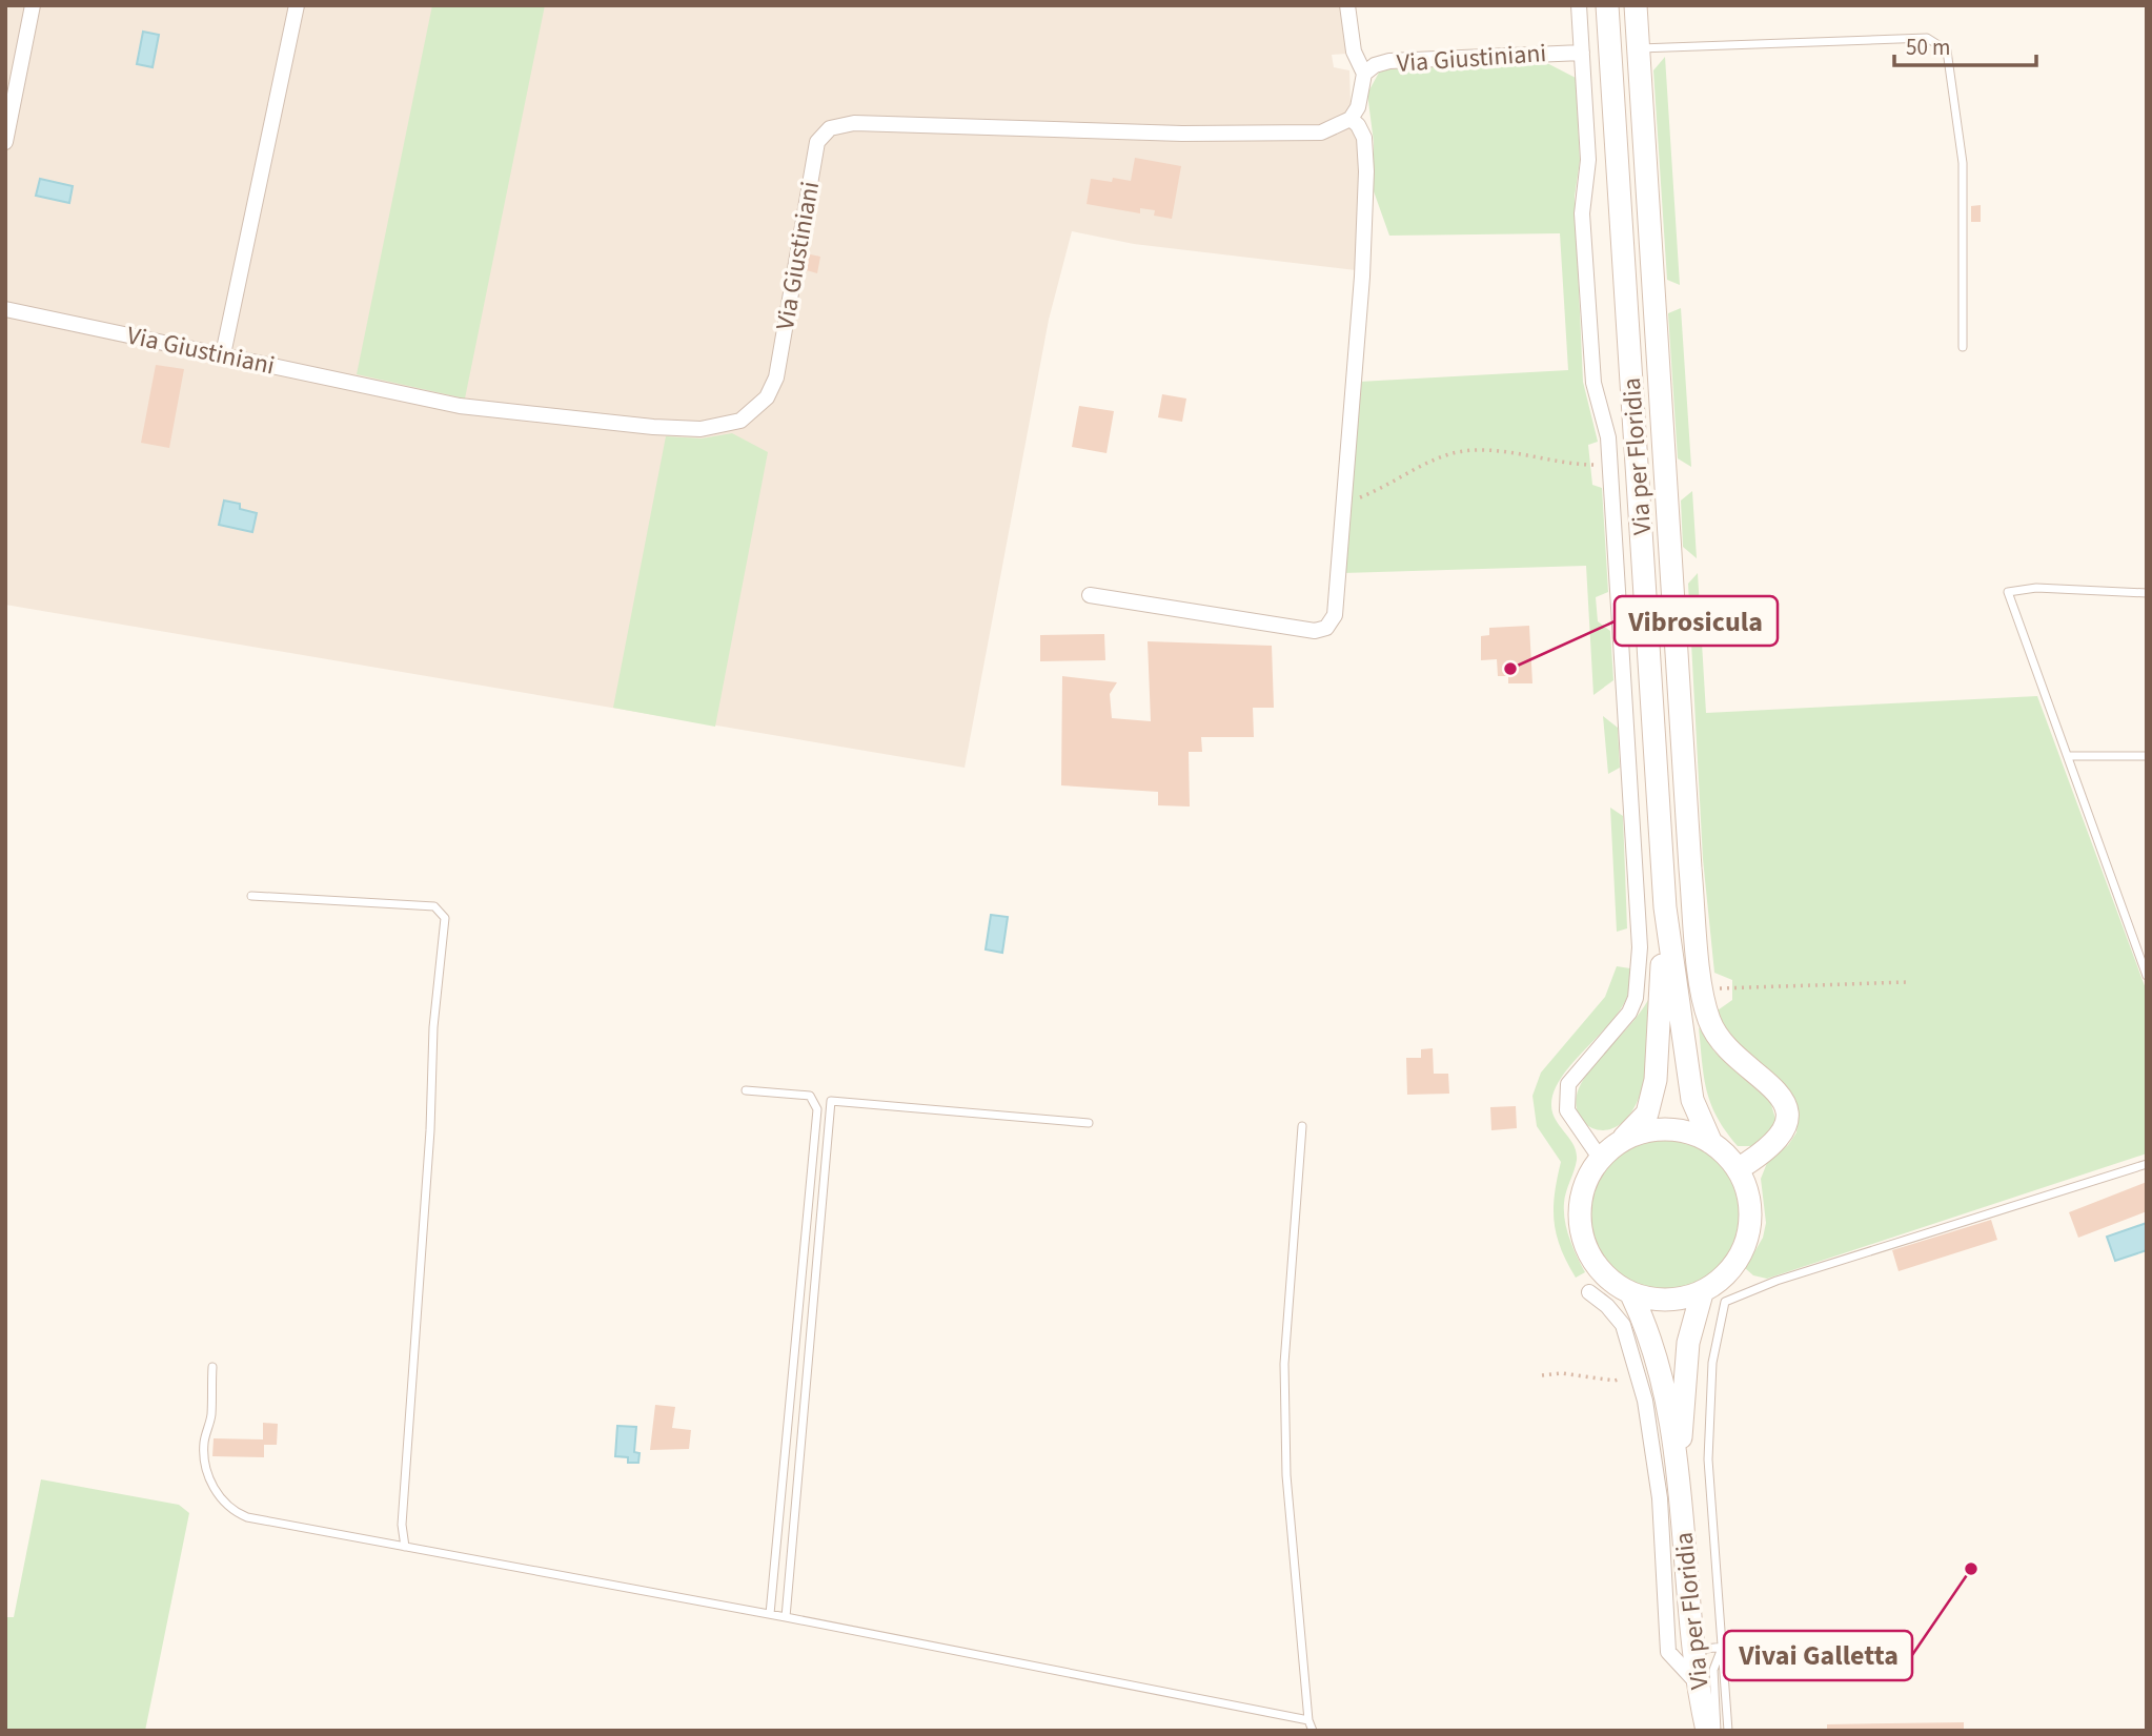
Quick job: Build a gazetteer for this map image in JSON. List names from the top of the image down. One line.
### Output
{"streets":{"main road":["Via per Floridia"],"street":["Via Giustiniani"]},"places":["Vibrosicula","Vivai Galletta"],"scale_bar":"50 m"}
